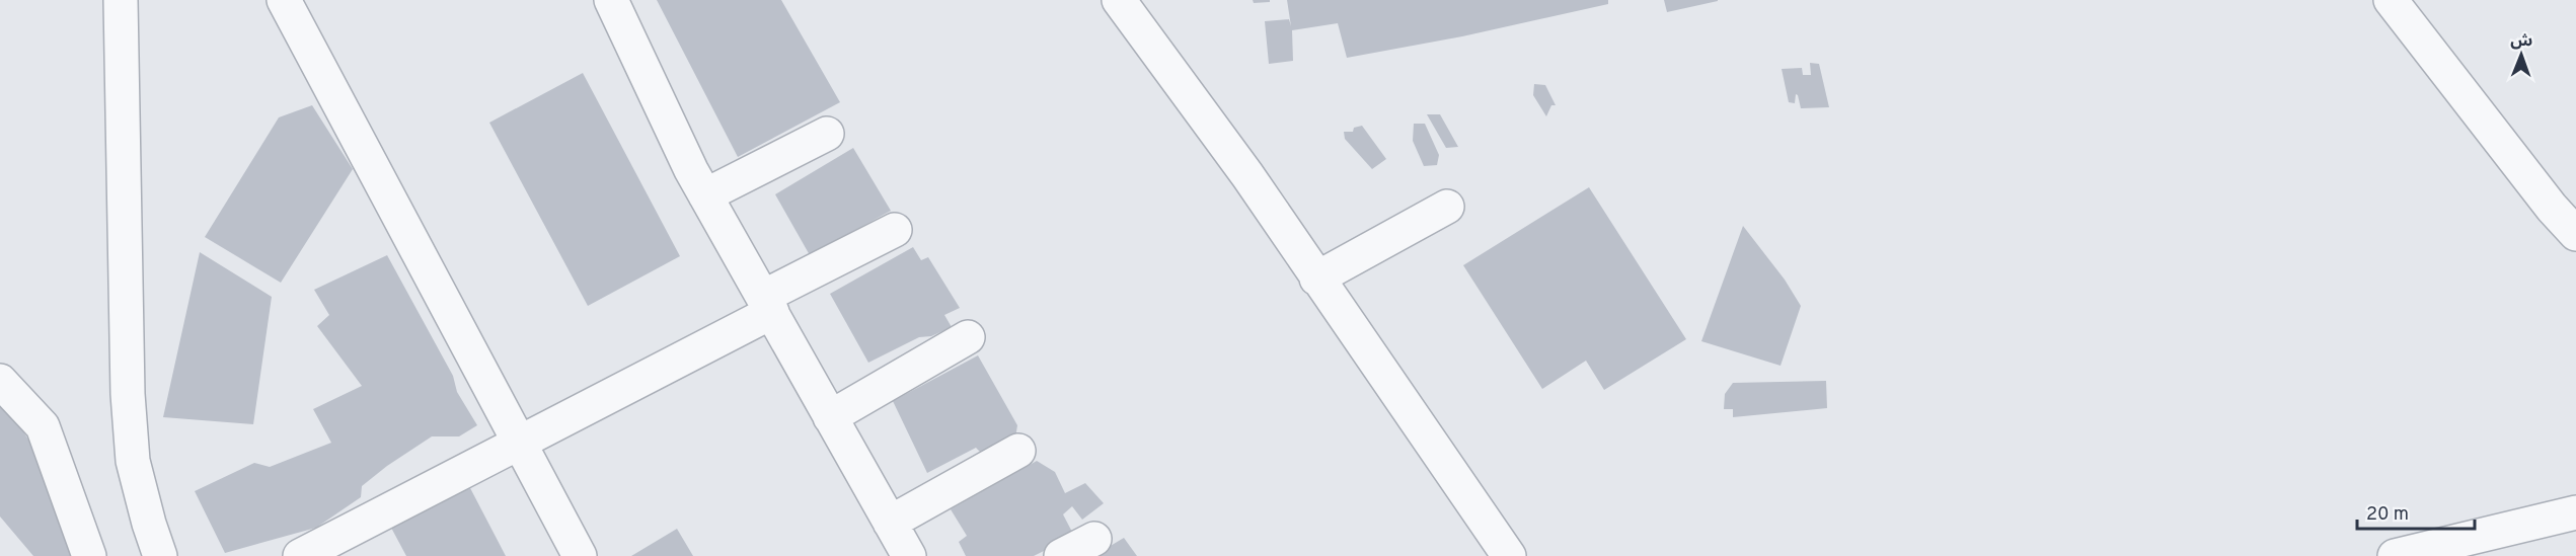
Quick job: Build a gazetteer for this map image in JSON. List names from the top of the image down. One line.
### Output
{"scale_bar":"20 m","north":"top"}
